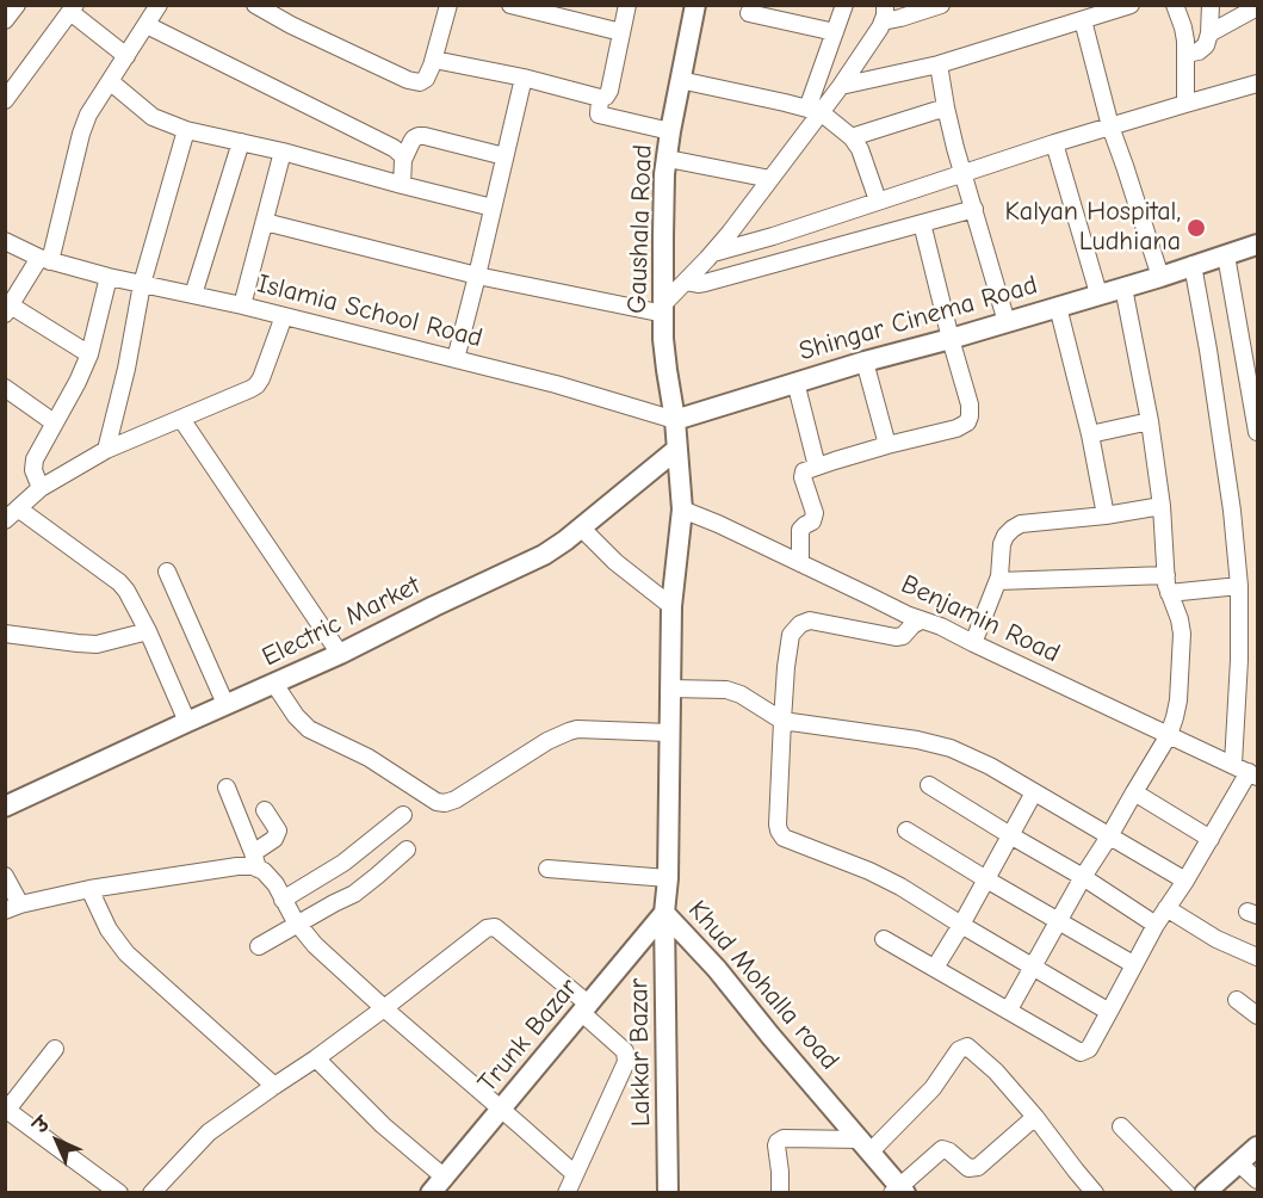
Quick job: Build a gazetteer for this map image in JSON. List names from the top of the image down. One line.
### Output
{"streets":{"street":["Gaushala Road","Islamia School Road","Shingar Cinema Road","Benjamin Road","Electric Market","Khud Mohalla road","Trunk Bazar","Lakkar Bazar"]},"crossings":[["Gaushala Road","Islamia School Road"],["Gaushala Road","Shingar Cinema Road"],["Gaushala Road","Benjamin Road"],["Gaushala Road","Electric Market"],["Gaushala Road","Khud Mohalla road"],["Islamia School Road","Shingar Cinema Road"],["Khud Mohalla road","Trunk Bazar"],["Khud Mohalla road","Lakkar Bazar"],["Trunk Bazar","Lakkar Bazar"]],"places":["Kalyan Hospital, Ludhiana"],"north":"top left"}
